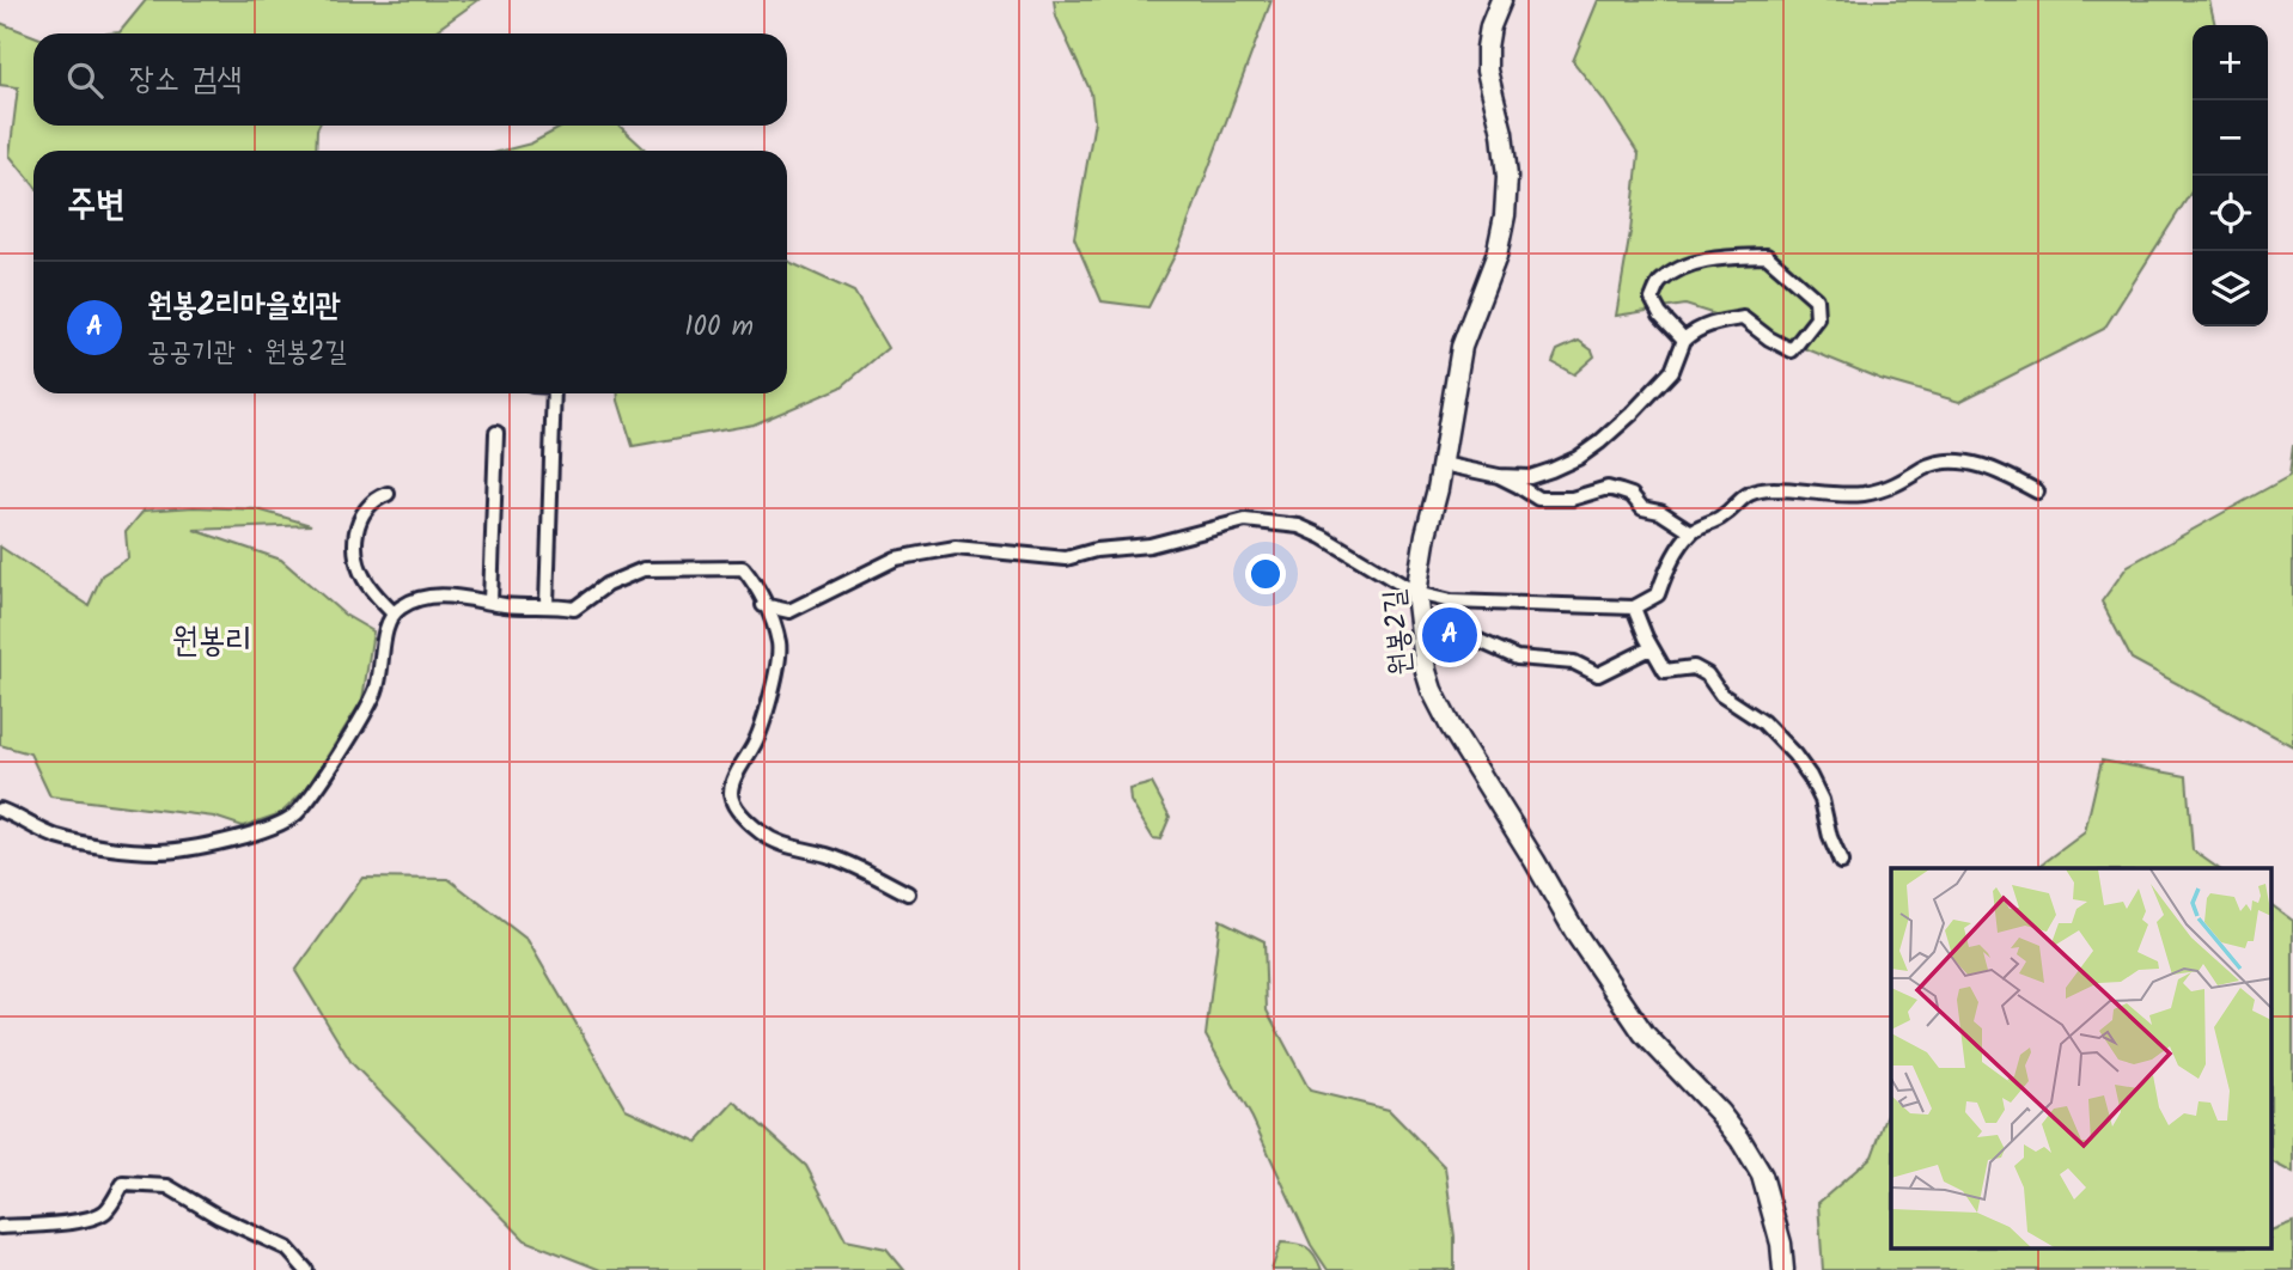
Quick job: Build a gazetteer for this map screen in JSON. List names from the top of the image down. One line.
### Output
{"streets":{"main road":["원봉2길"]},"districts":["원봉리"],"page":{"map_buttons":["+","−"],"search":"장소 검색","heading":"주변","list":[{"mark":"A","name":"원봉2리마을회관","note":"공공기관 · 원봉2길","value":"100 m"}],"pins":"A"}}
